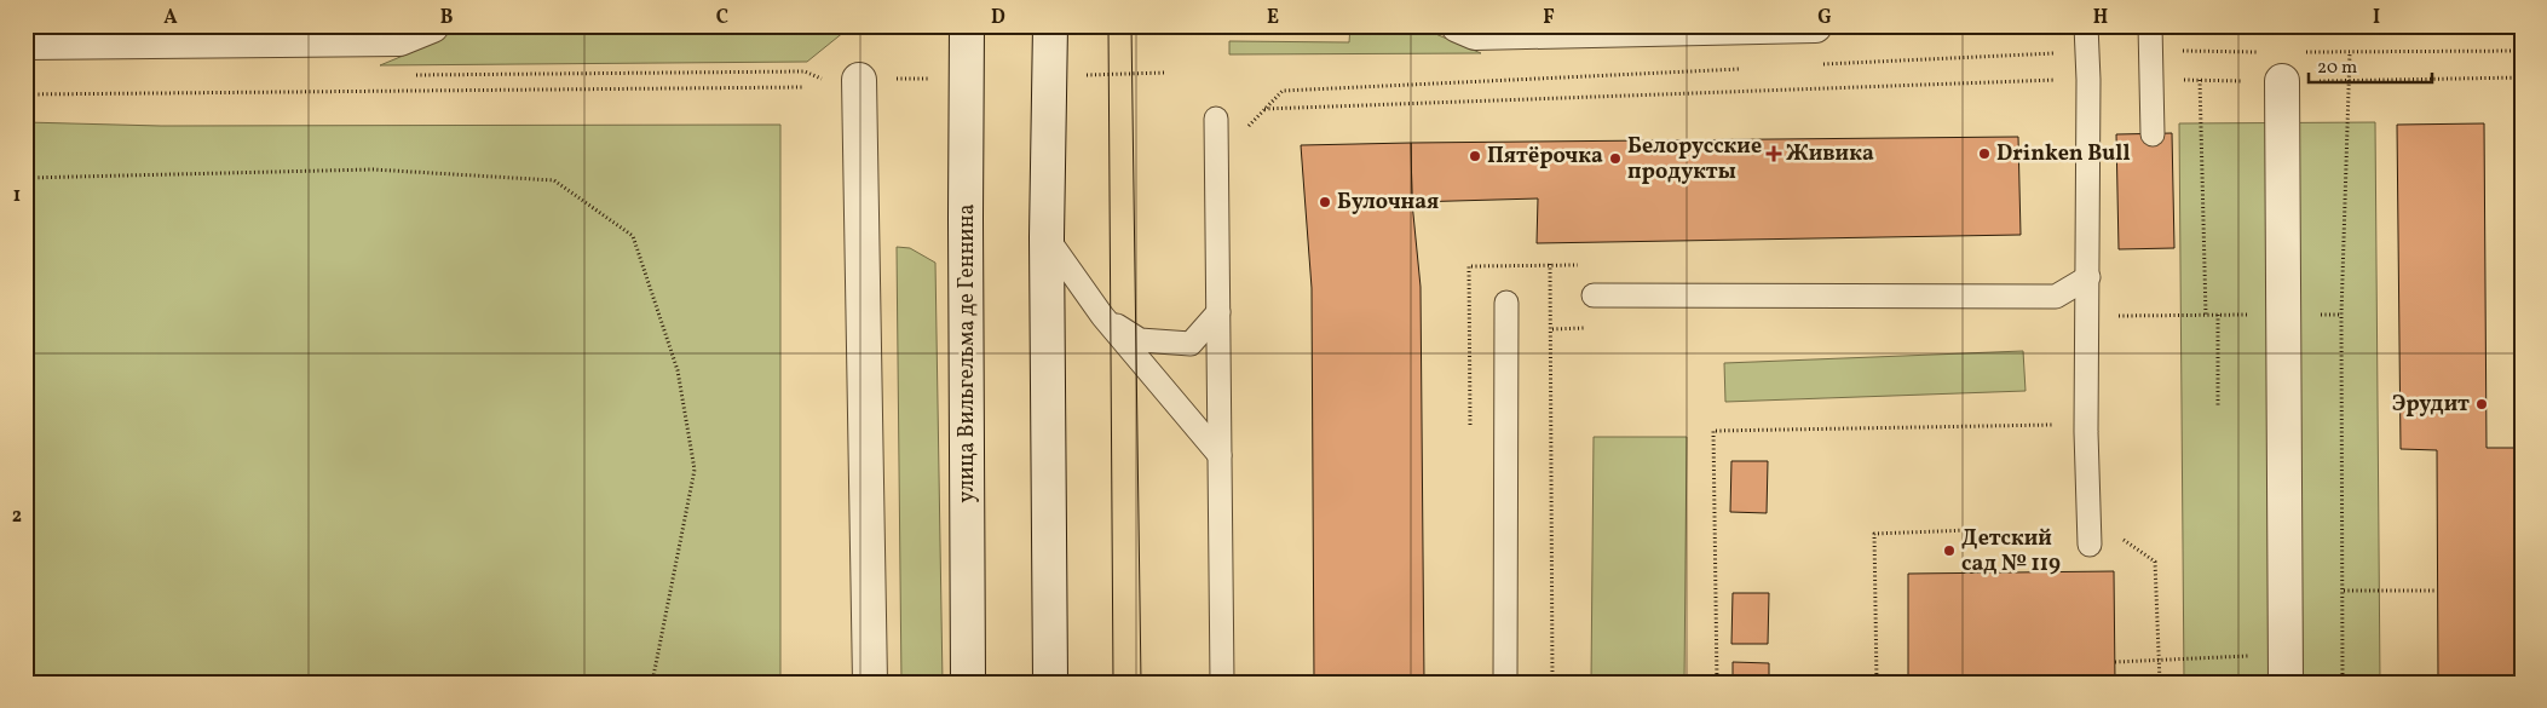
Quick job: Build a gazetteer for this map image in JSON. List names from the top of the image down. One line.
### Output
{"streets":{"street":["улица Вильгельма де Геннина"]},"places":{"health":["Живика"],"other":["Drinken Bull","Пятёрочка","Белорусские продукты","Булочная","Эрудит","Детский сад № 119"]},"scale_bar":"20 m","grid":{"columns":["A","B","C","D","E","F","G","H","I"],"rows":["1","2"]}}
